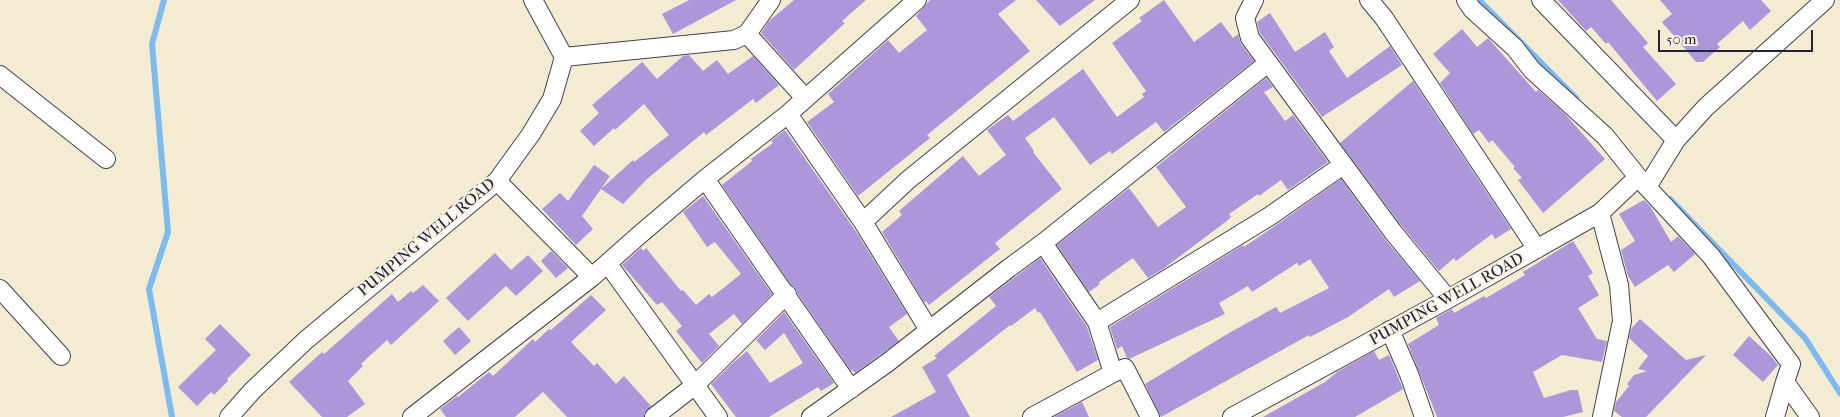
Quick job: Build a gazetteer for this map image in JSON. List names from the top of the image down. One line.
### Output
{"streets":{"street":["PUMPING WELL ROAD"]},"scale_bar":"50 m"}
